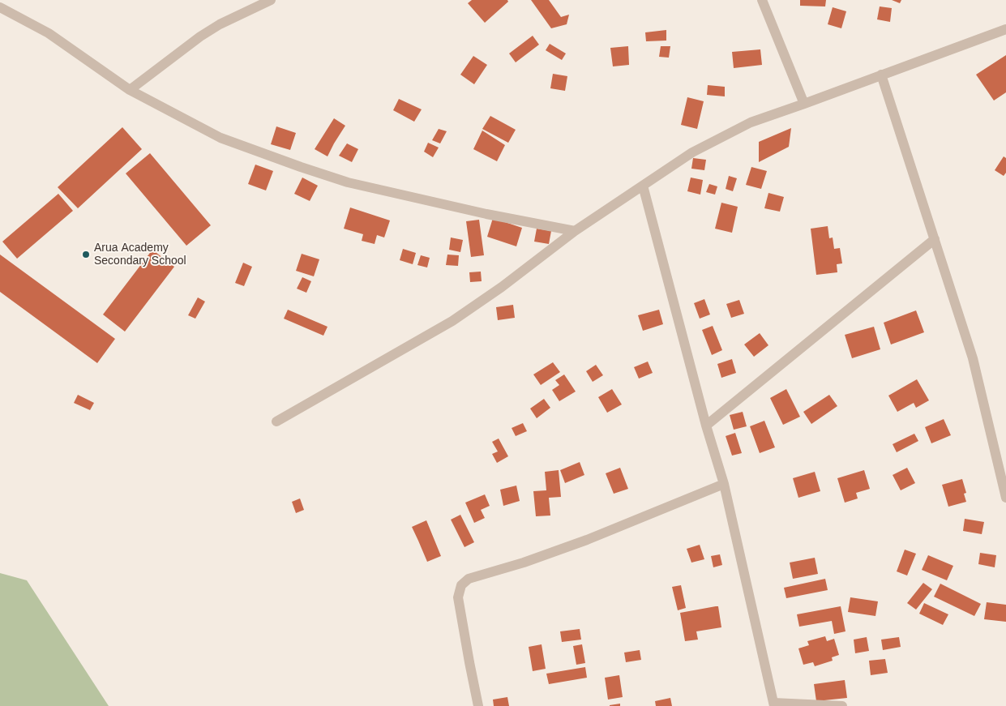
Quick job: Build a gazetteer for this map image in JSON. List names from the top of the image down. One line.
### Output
{"places":["Arua Academy Secondary School"]}
